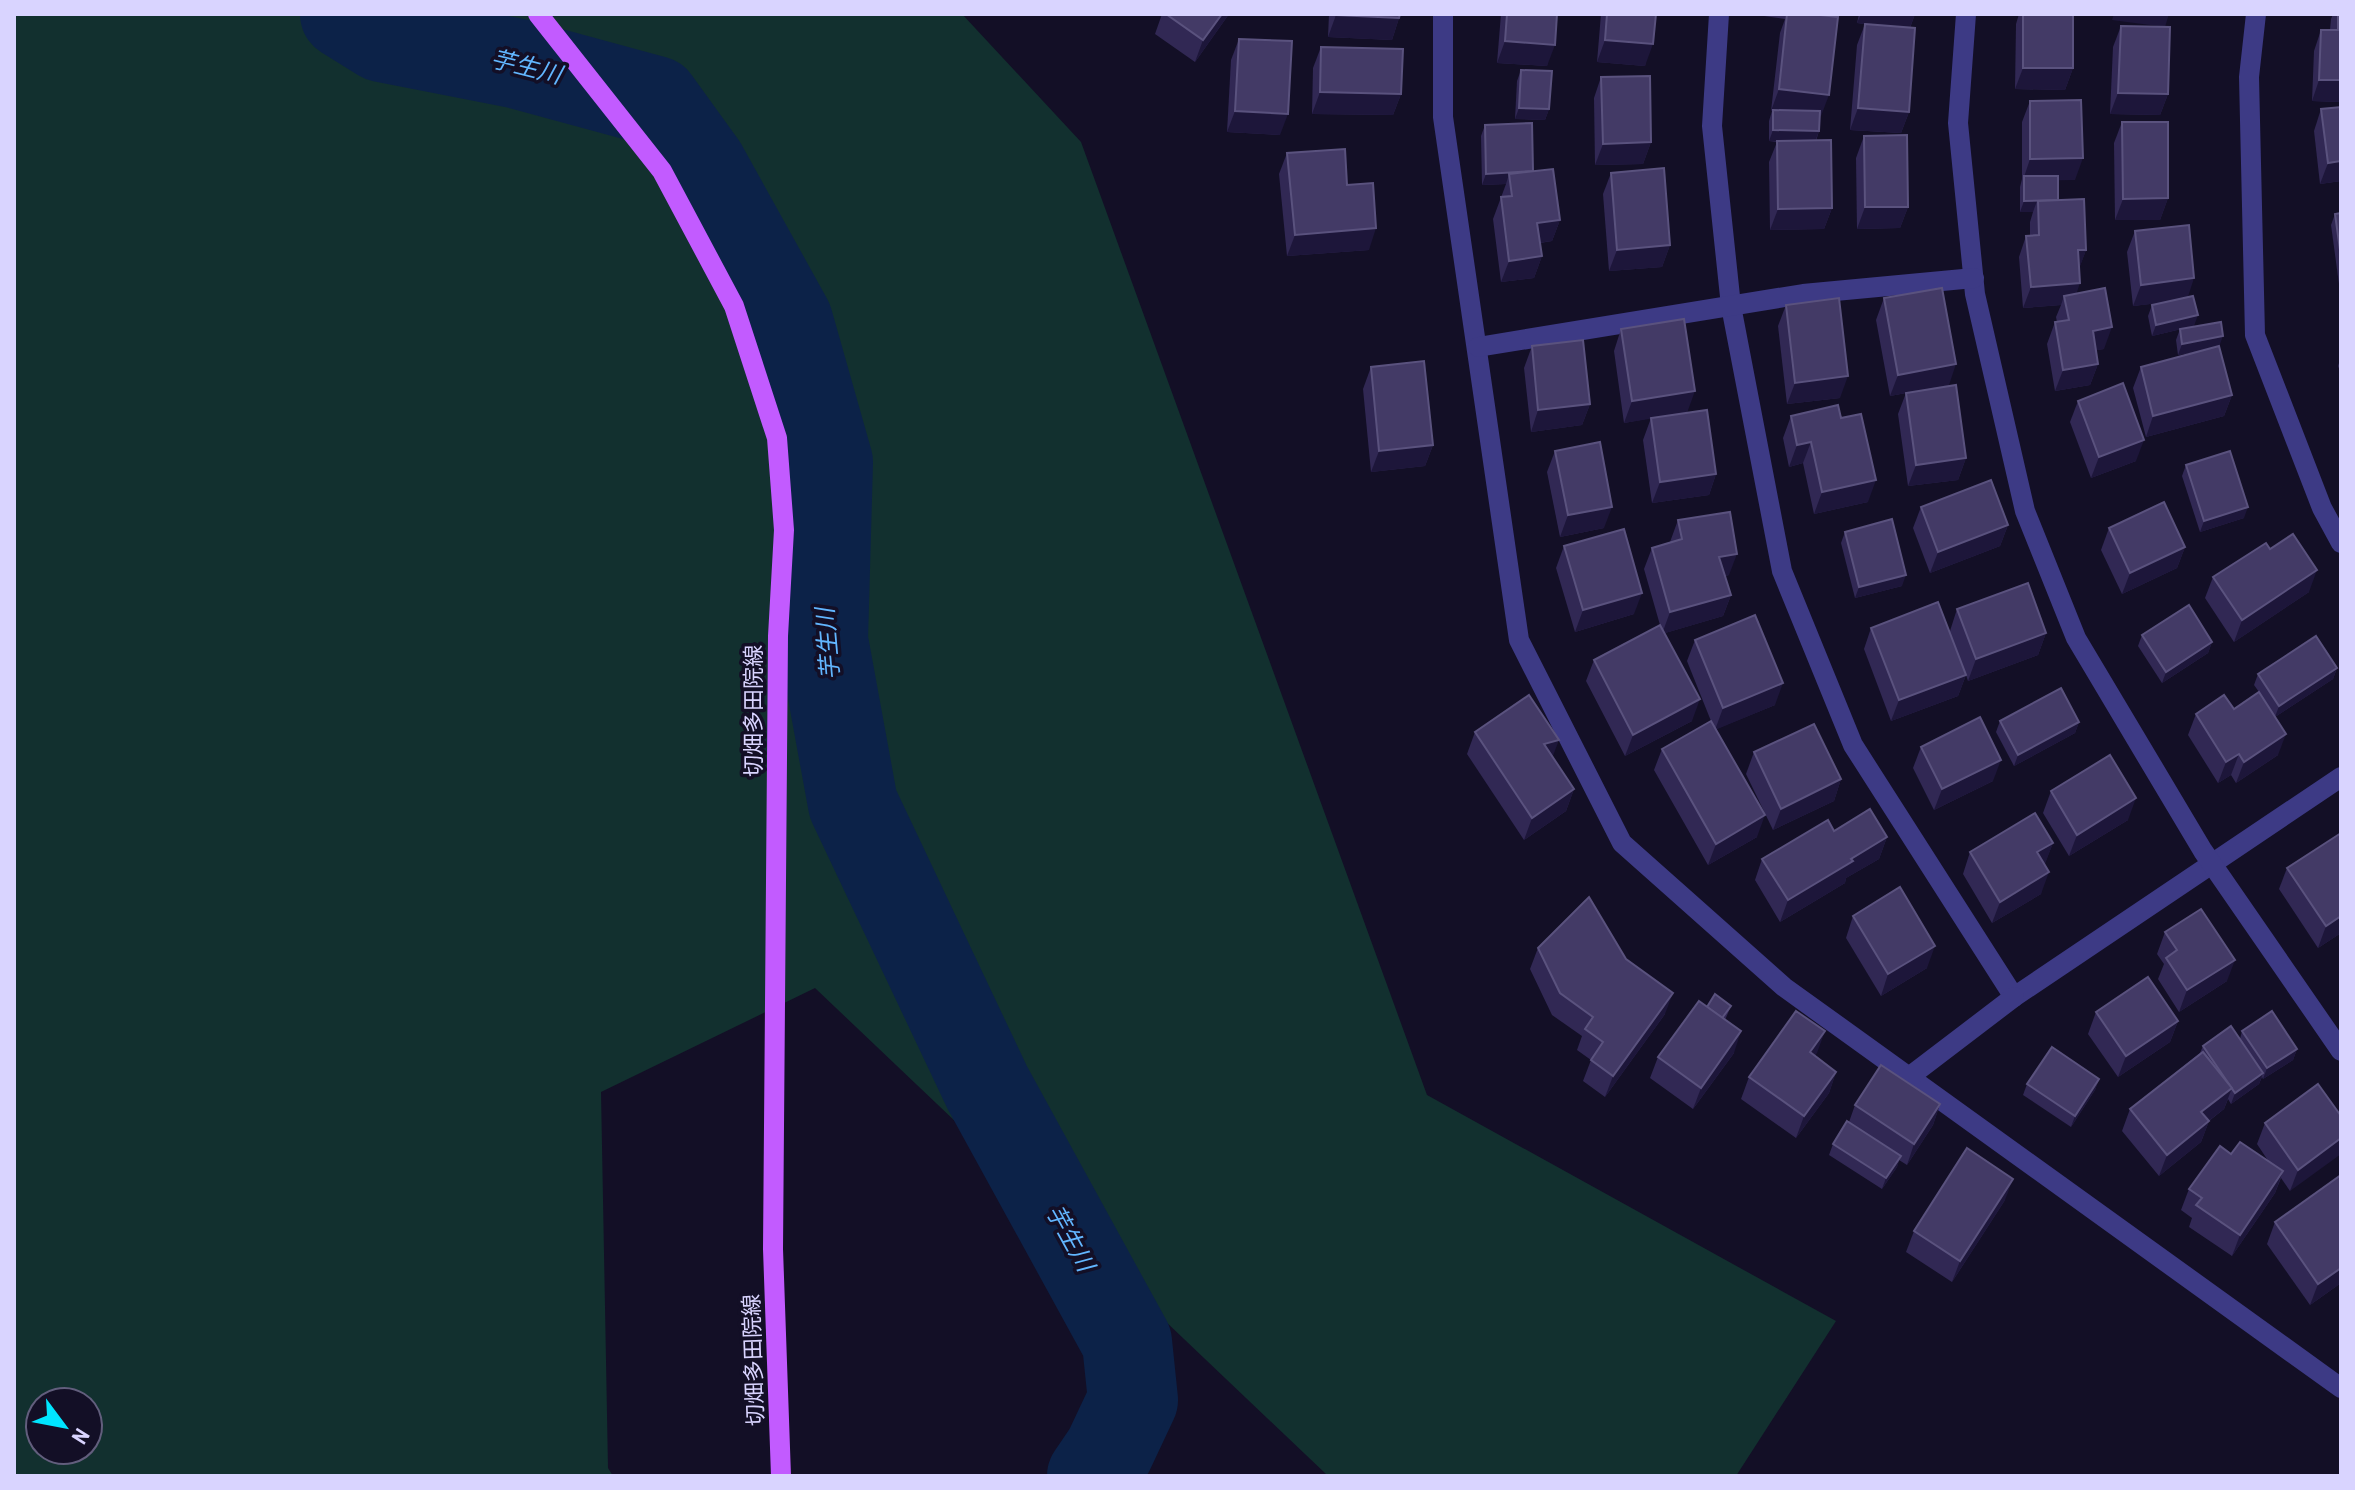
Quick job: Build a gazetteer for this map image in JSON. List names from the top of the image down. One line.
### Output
{"streets":{"main road":["切畑多田院線"]},"water":["芋生川"],"north":"bottom right"}
